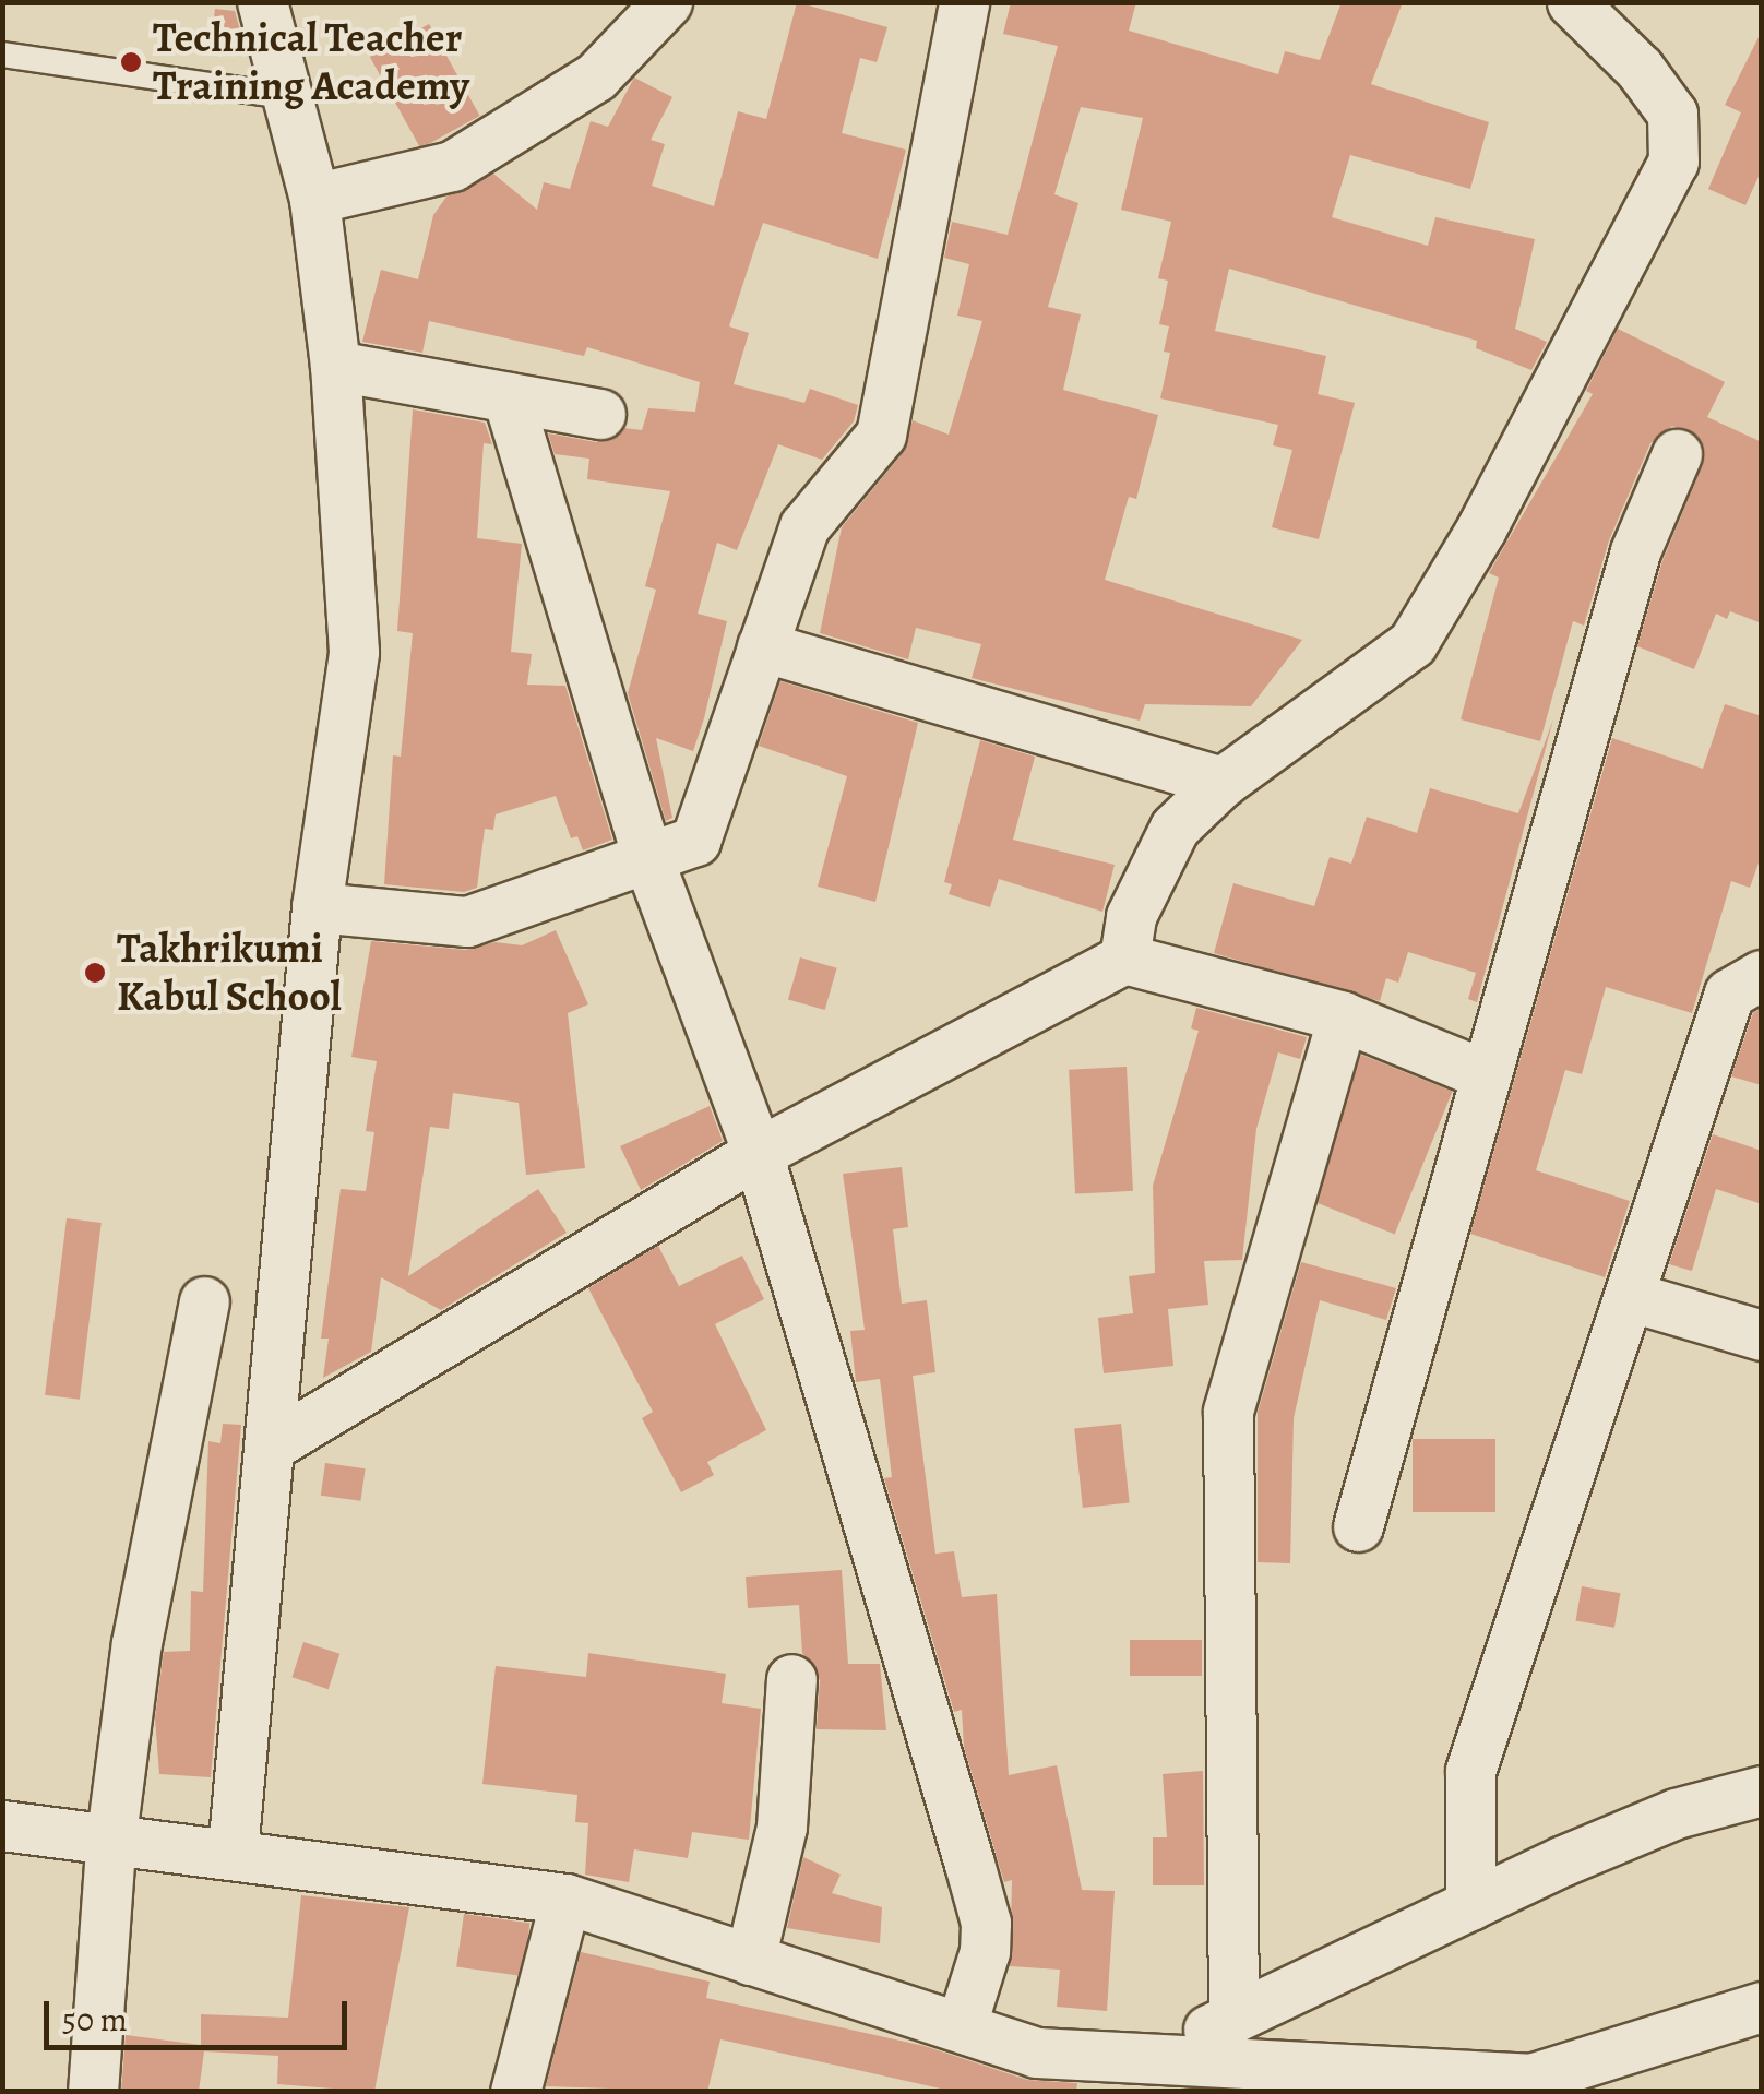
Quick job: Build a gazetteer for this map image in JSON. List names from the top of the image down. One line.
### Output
{"places":["Technical Teacher Training Academy","Takhrikumi Kabul School"],"scale_bar":"50 m"}
